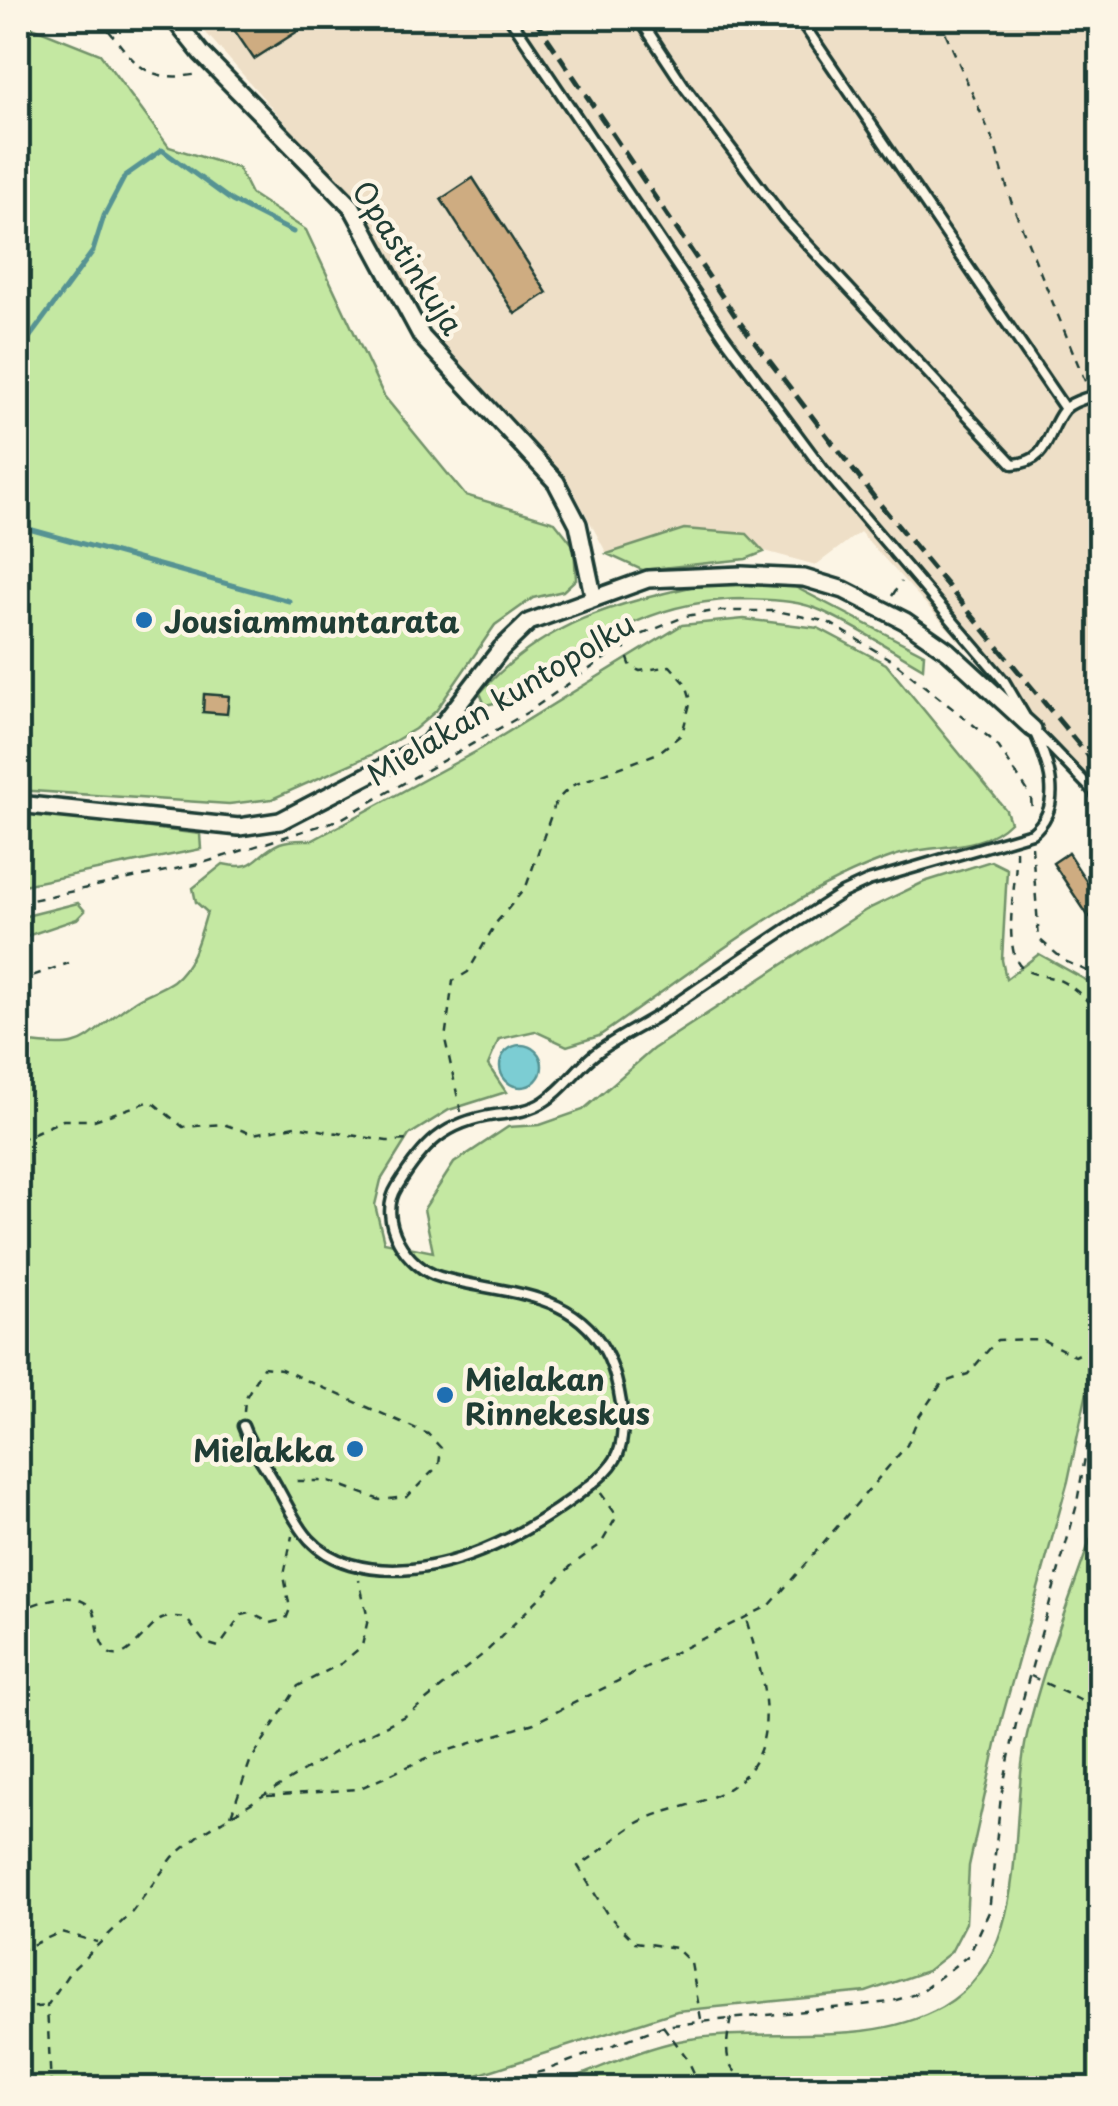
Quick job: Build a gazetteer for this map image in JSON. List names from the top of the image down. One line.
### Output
{"streets":{"street":["Opastinkuja"],"path":["Mielakan kuntopolku"]},"places":["Jousiammuntarata","Mielakan Rinnekeskus","Mielakka"]}
